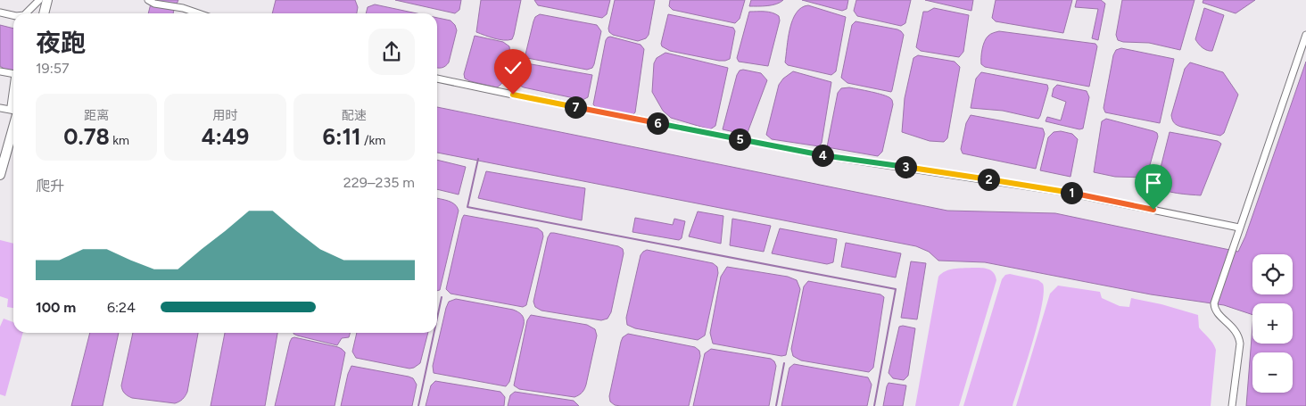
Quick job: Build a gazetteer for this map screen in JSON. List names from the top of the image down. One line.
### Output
{"page":{"heading":["夜跑","19:57"],"stats":[["距离","0.78 km"],["用时","4:49"],["配速","6:11 /km"]],"pins":["7","6","5","4","3","2","1"],"chart":["爬升","229–235 m"],"map_buttons":["+","−"],"list":[{"name":"100 m","note":"6:24"}]}}
